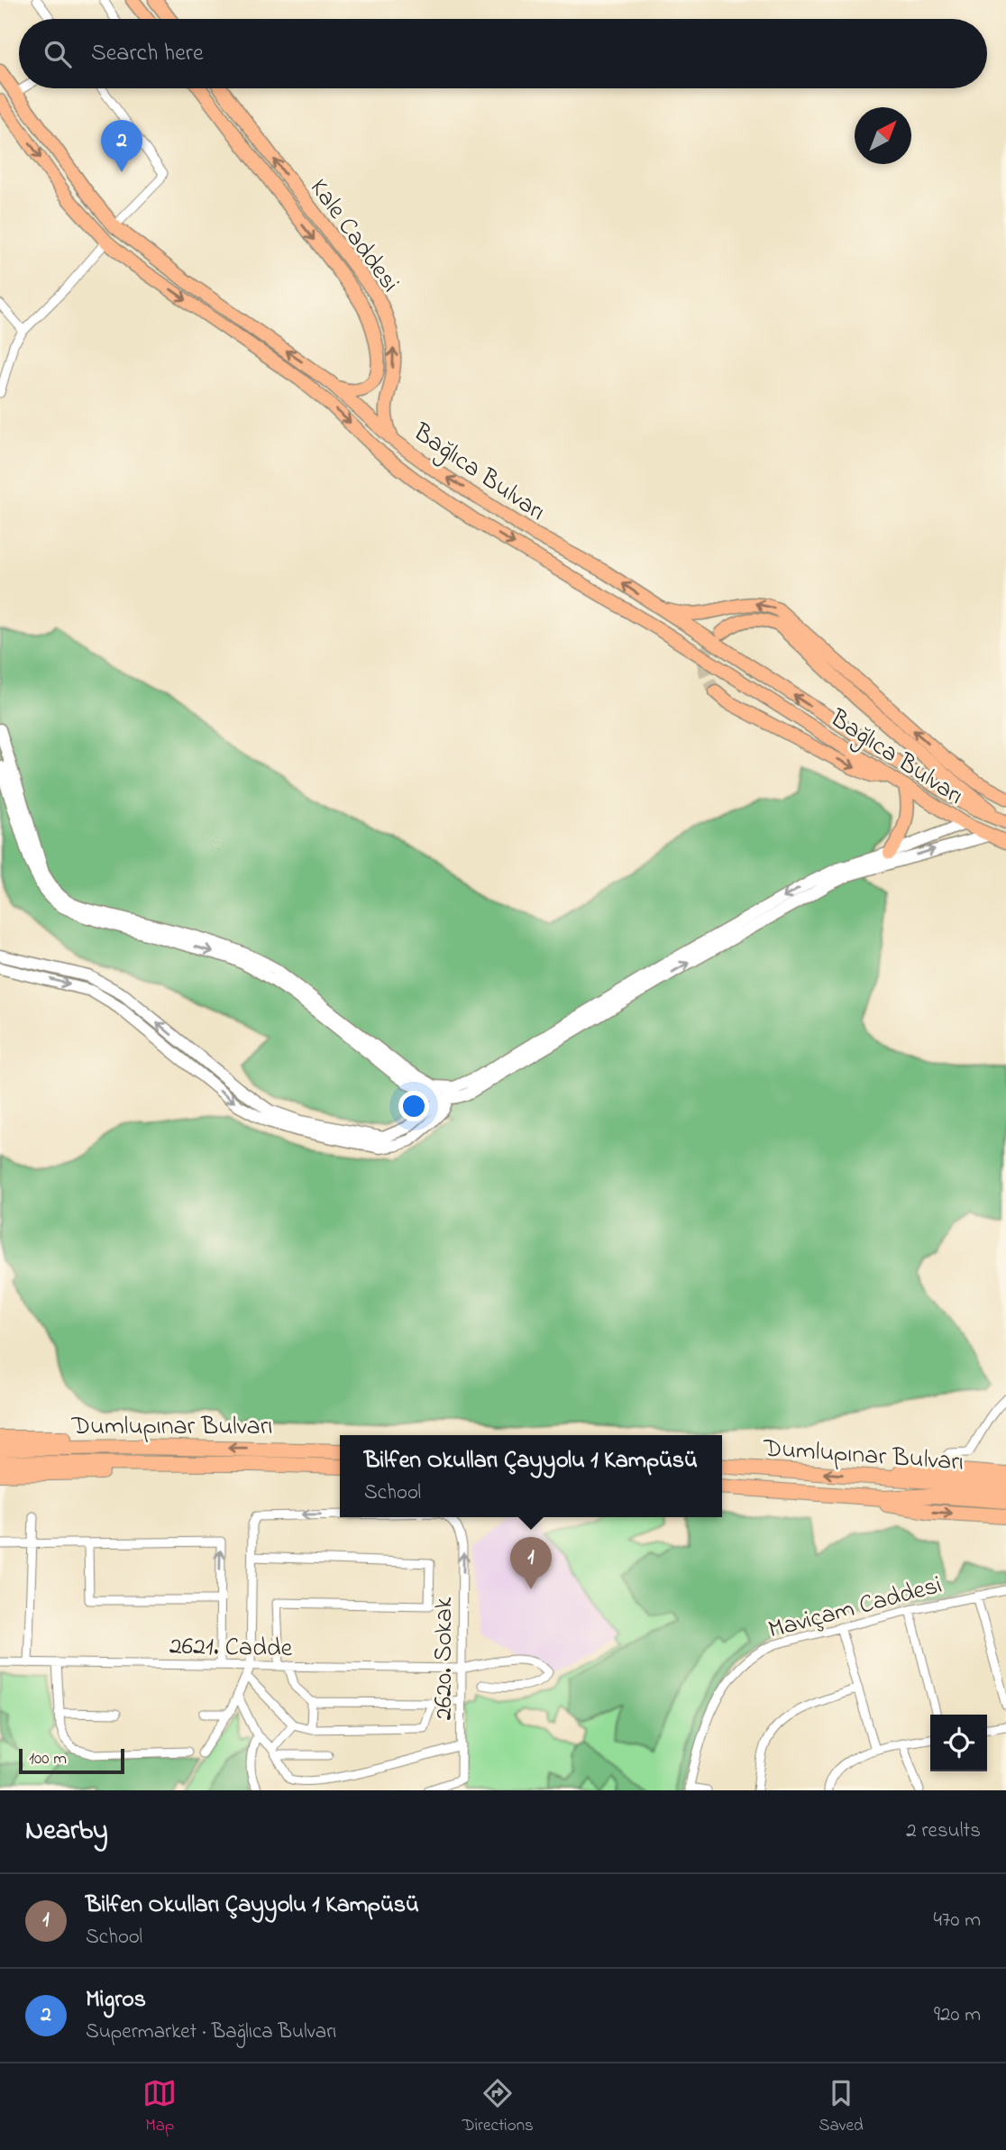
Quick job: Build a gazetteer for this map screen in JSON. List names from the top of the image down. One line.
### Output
{"streets":{"highway":["Dumlupınar Bulvarı"],"main road":["Kale Caddesi","Bağlıca Bulvarı"],"street":["Maviçam Caddesi","2621. Cadde","2620. Sokak"]},"crossings":[["Kale Caddesi","Bağlıca Bulvarı"],["2621. Cadde","2620. Sokak"]],"one_way":["2620. Sokak"],"scale_bar":"100 m","north":"top right","page":{"search":"Search here","pins":["2","1"],"popup":["Bilfen Okulları Çayyolu 1 Kampüsü","School"],"scale":"100 m","heading":["Nearby","2 results"],"list":[{"mark":"1","name":"Bilfen Okulları Çayyolu 1 Kampüsü","note":"School","value":"470 m"},{"mark":"2","name":"Migros","note":"Supermarket · Bağlıca Bulvarı","value":"920 m"}],"nav":["Map","Directions","Saved"]}}
